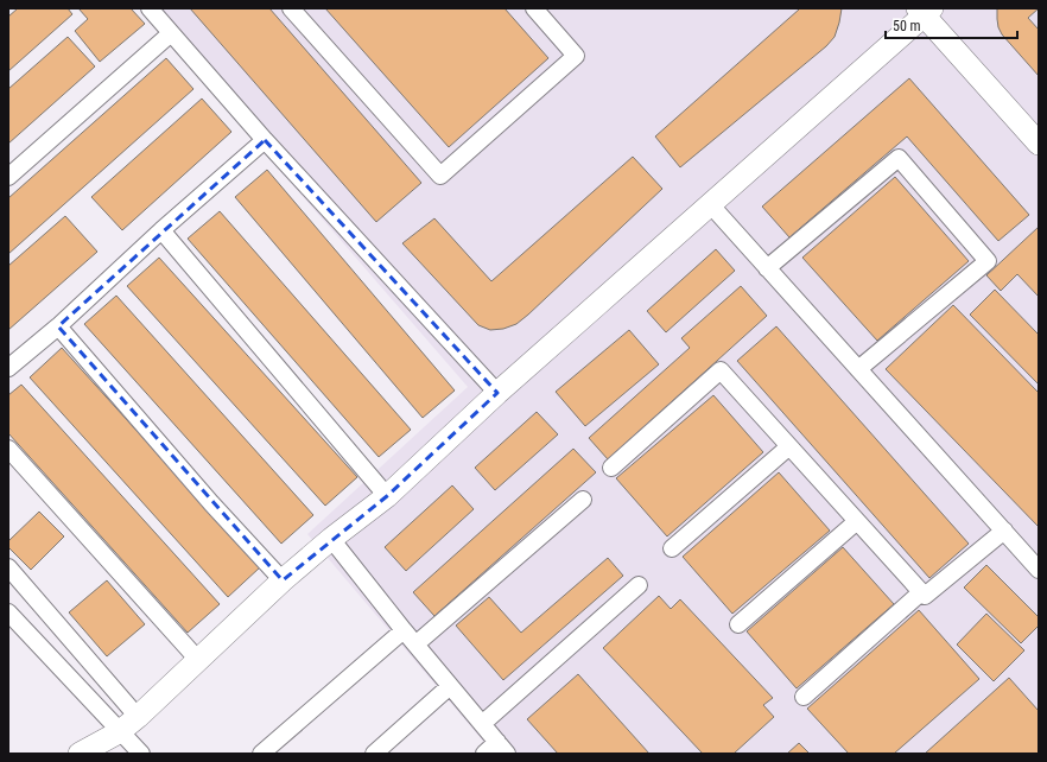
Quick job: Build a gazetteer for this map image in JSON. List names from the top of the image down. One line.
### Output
{"scale_bar":"50 m"}
